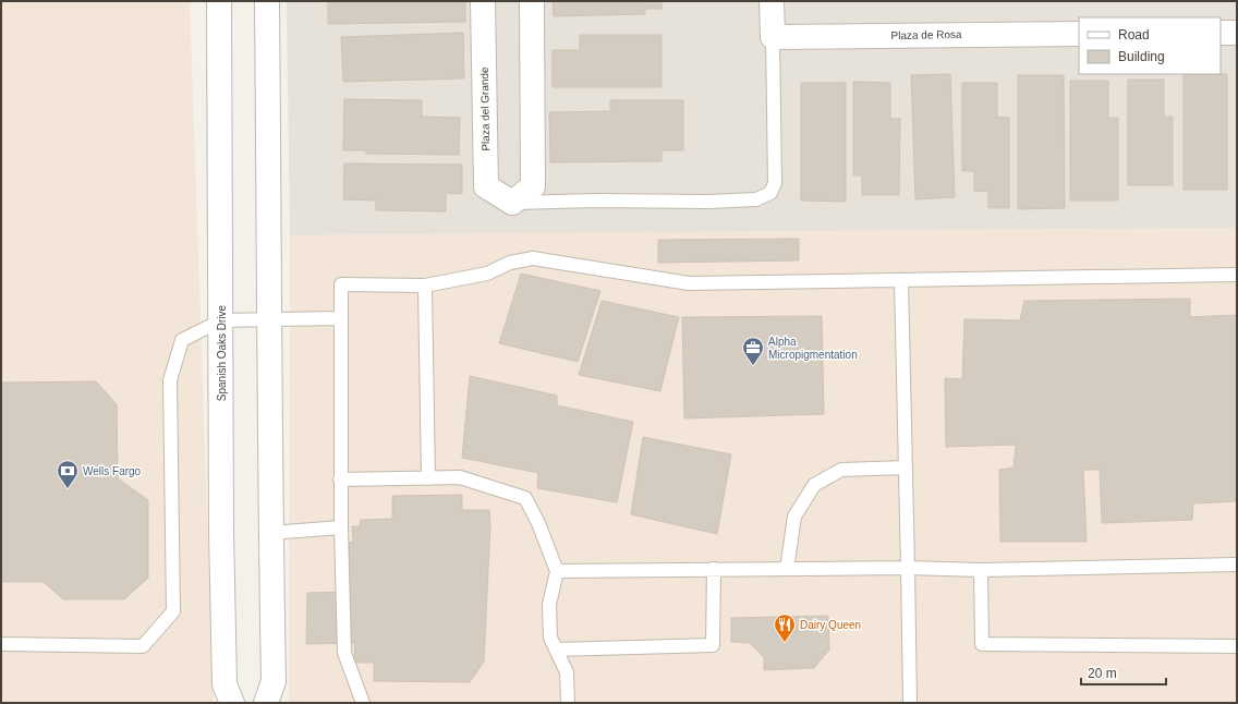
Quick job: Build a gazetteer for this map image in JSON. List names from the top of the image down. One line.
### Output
{"streets":{"street":["Plaza de Rosa","Plaza del Grande","Spanish Oaks Drive"]},"places":{"office":["Alpha Micropigmentation"],"bank":["Wells Fargo"],"restaurant":["Dairy Queen"]},"legend":["Road","Building"],"scale_bar":"20 m"}
